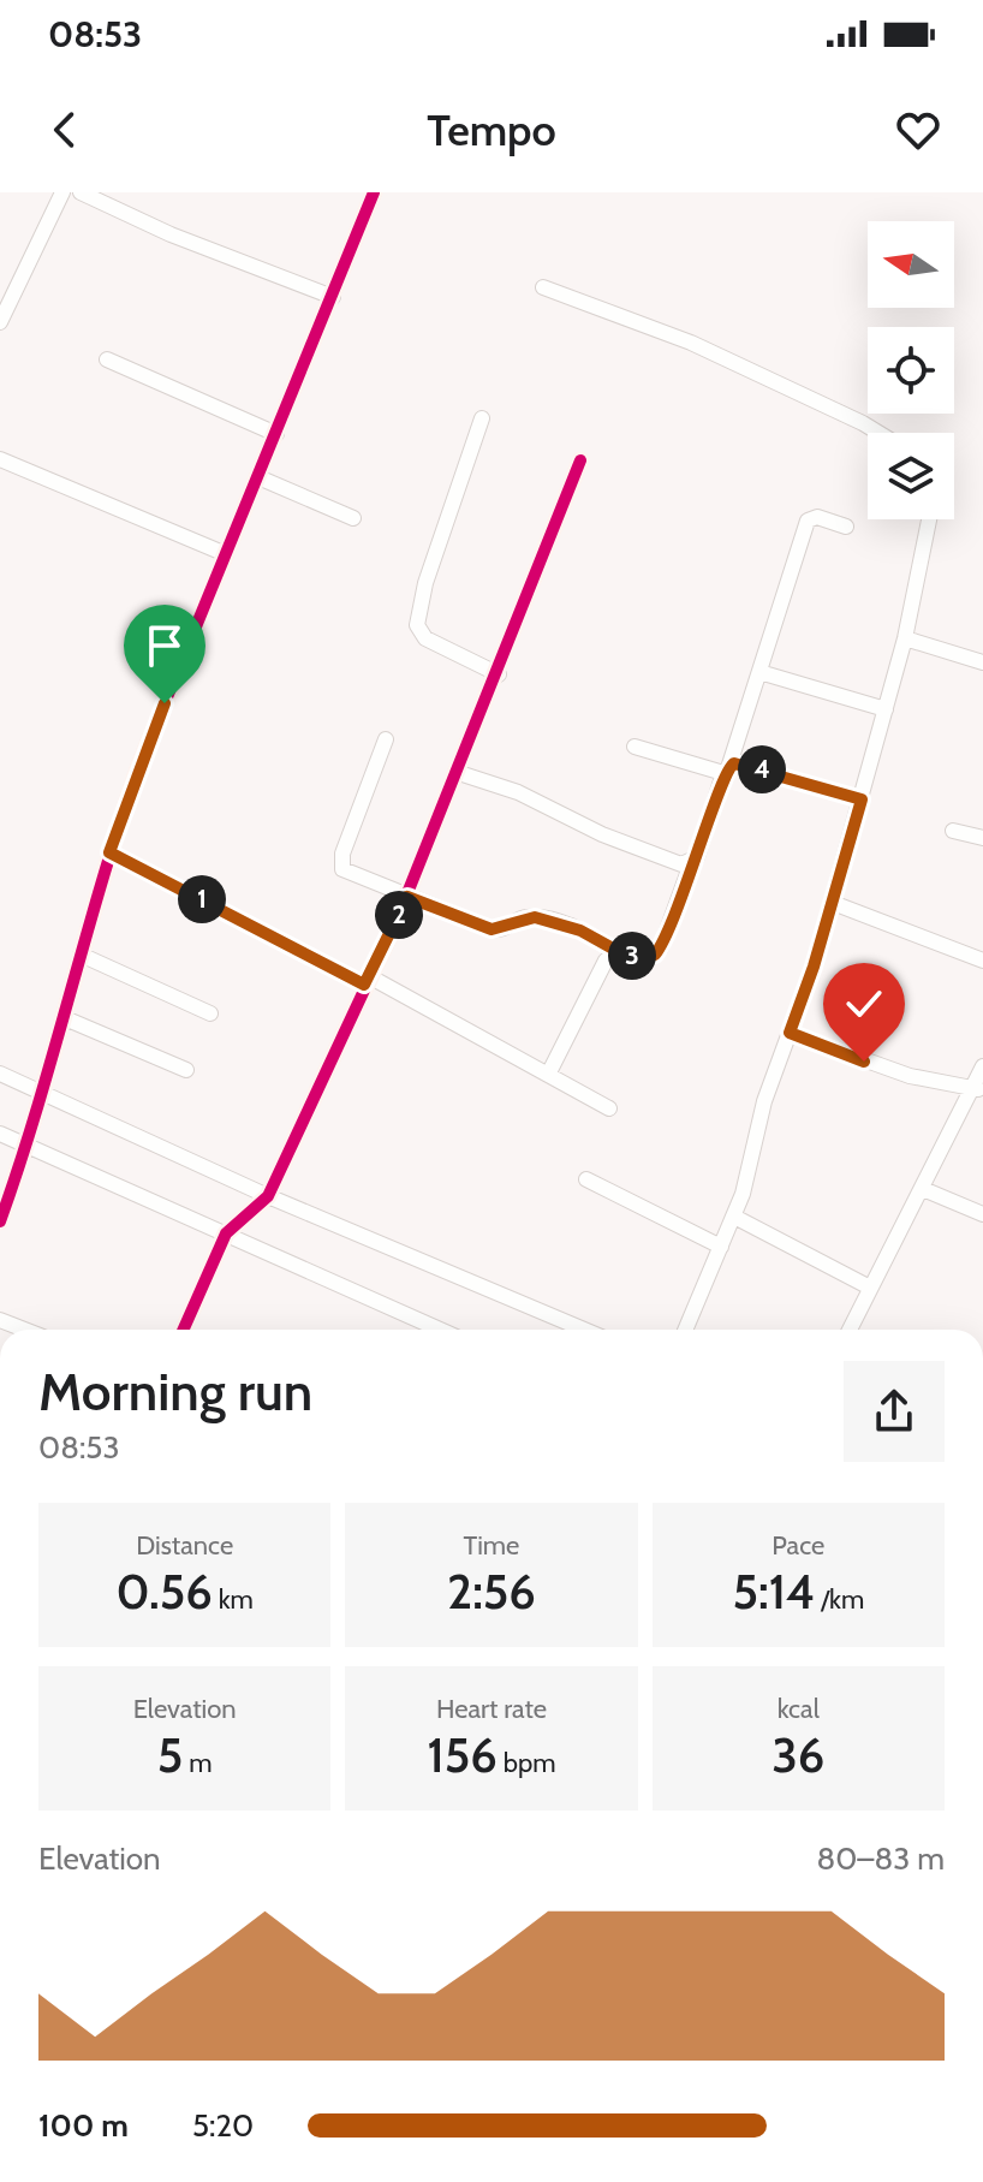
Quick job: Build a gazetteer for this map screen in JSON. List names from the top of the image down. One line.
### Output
{"north":"left","page":{"status":"08:53","header":"Tempo","pins":["4","1","2","3"],"heading":["Morning run","08:53"],"stats":[["Distance","0.56 km"],["Time","2:56"],["Pace","5:14 /km"],["Elevation","5 m"],["Heart rate","156 bpm"],["kcal","36"]],"chart":["Elevation","80–83 m"],"list":[{"name":"100 m","note":"5:20"}]}}
